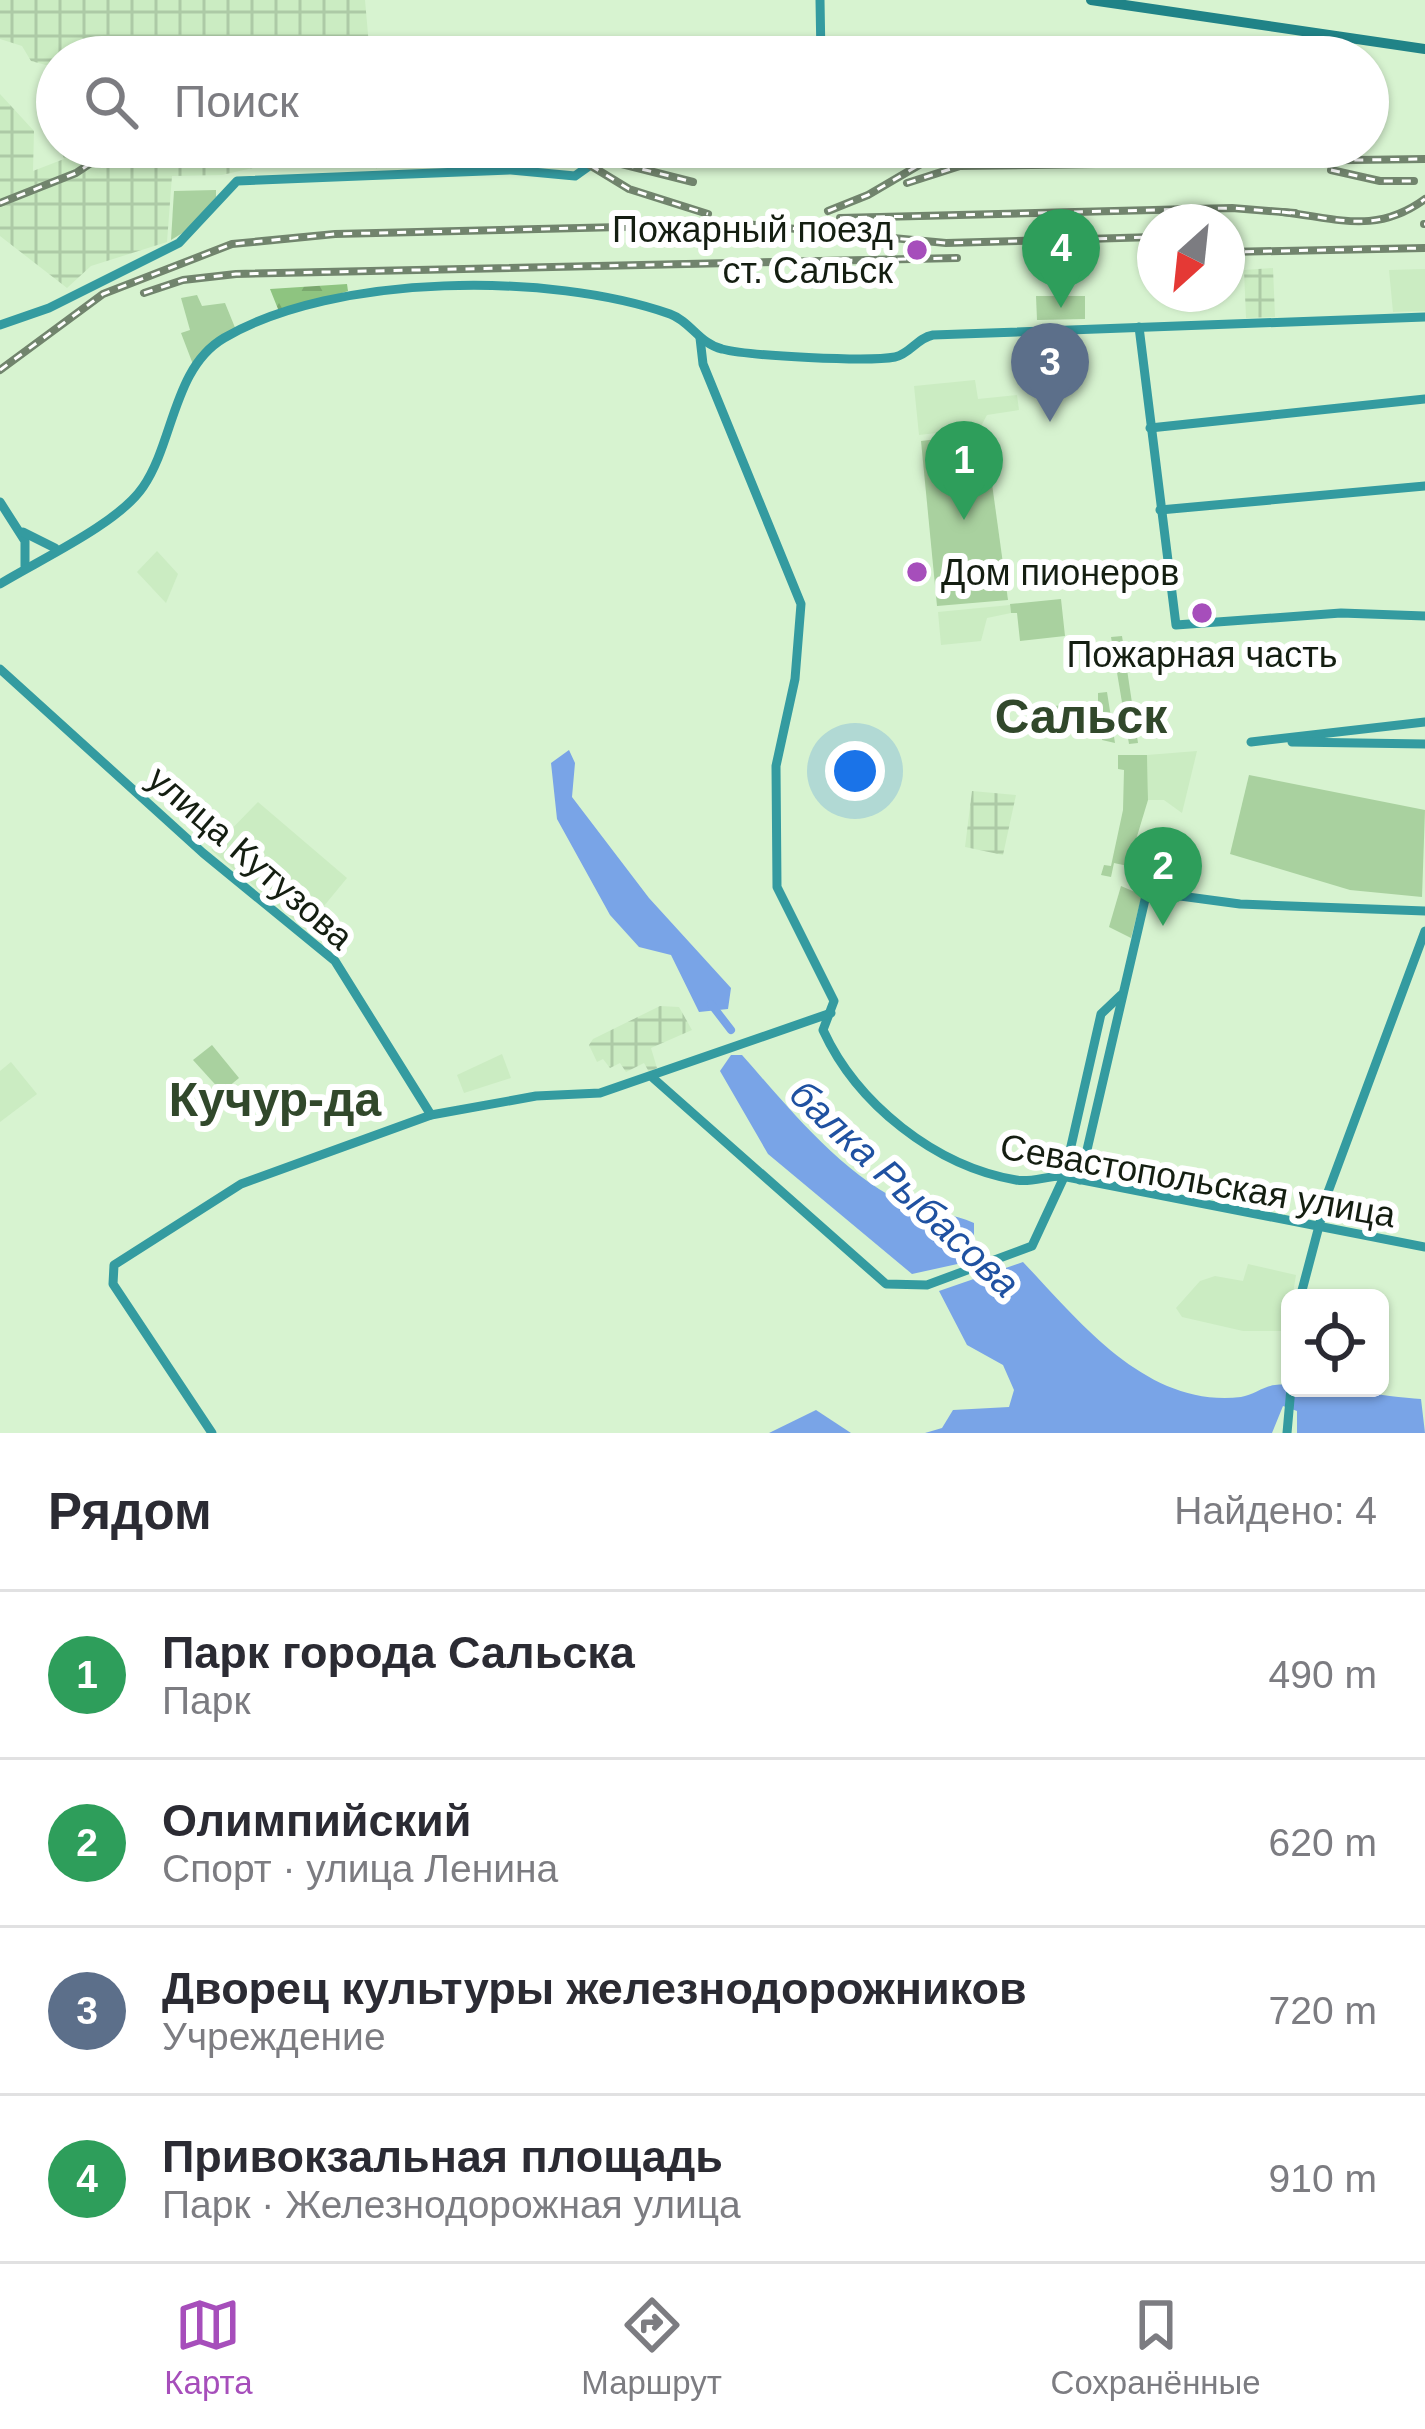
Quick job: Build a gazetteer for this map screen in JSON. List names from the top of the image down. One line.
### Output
{"streets":{"main road":["улица Кутузова","Севастопольская улица"]},"districts":["Сальск","Кучур-да"],"water":["балка Рыбасова"],"places":["Пожарный поезд ст. Сальск","Дом пионеров","Пожарная часть"],"north":"bottom left","page":{"search":"Поиск","pins":["4","3","1","2"],"heading":["Рядом","Найдено: 4"],"list":[{"mark":"1","name":"Парк города Сальска","note":"Парк","value":"490 m"},{"mark":"2","name":"Олимпийский","note":"Спорт · улица Ленина","value":"620 m"},{"mark":"3","name":"Дворец культуры железнодорожников","note":"Учреждение","value":"720 m"},{"mark":"4","name":"Привокзальная площадь","note":"Парк · Железнодорожная улица","value":"910 m"}],"nav":["Карта","Маршрут","Сохранённые"]}}
